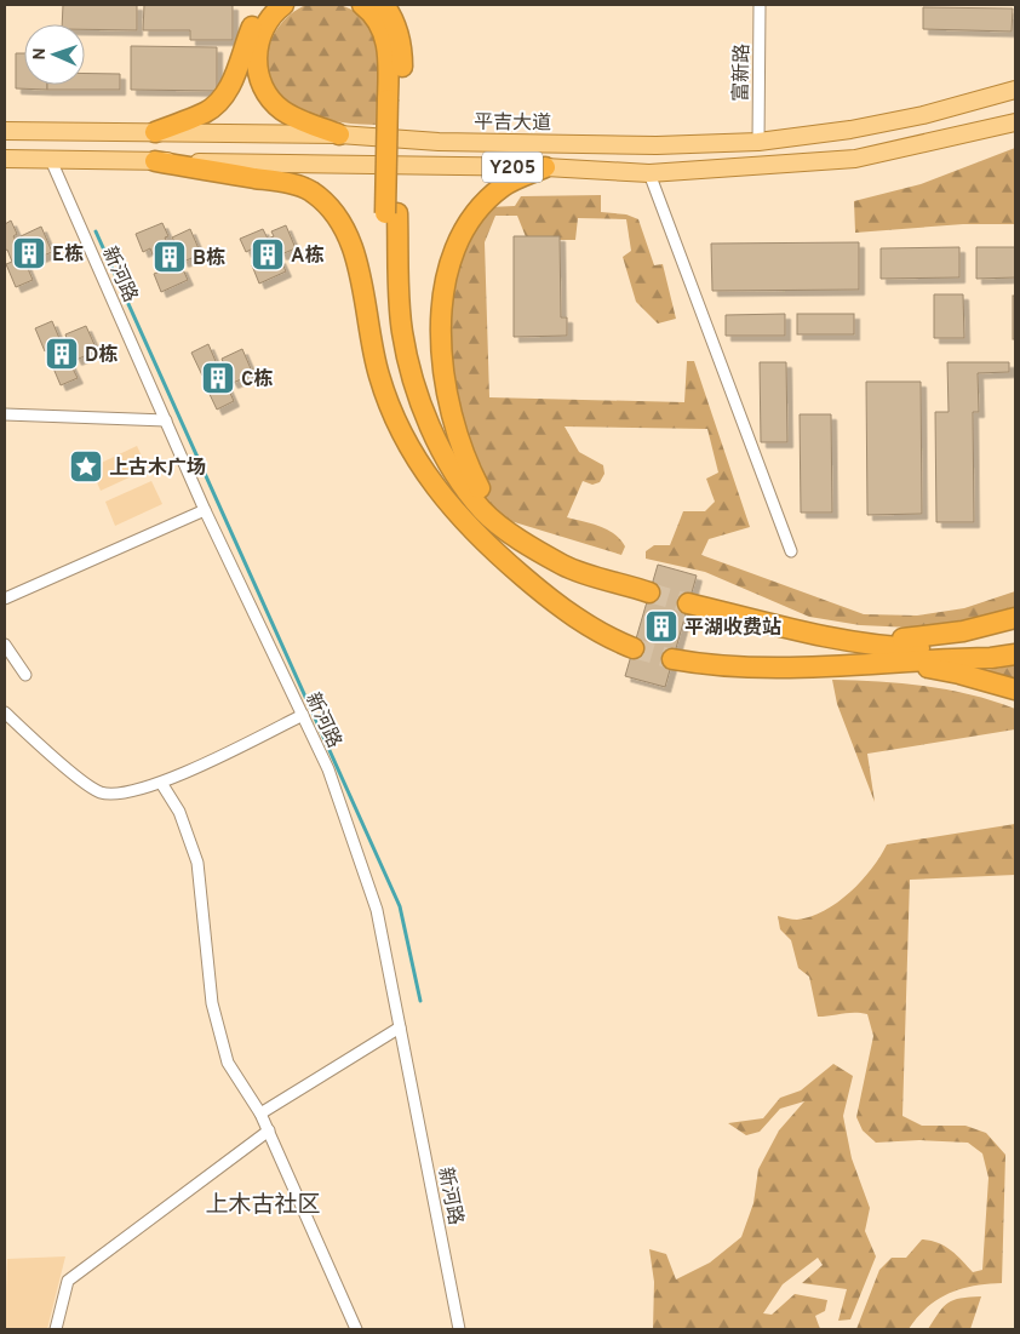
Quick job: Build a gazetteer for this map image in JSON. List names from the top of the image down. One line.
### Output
{"streets":{"main road":["平吉大道","Y205"],"street":["富新路","新河路"]},"crossings":[["富新路","平吉大道"],["Y205","新河路"]],"districts":["上木古社区"],"places":{"building":["E栋","A栋","B栋","D栋","C栋","平湖收费站"],"place":["上古木广场"]},"north":"left"}
